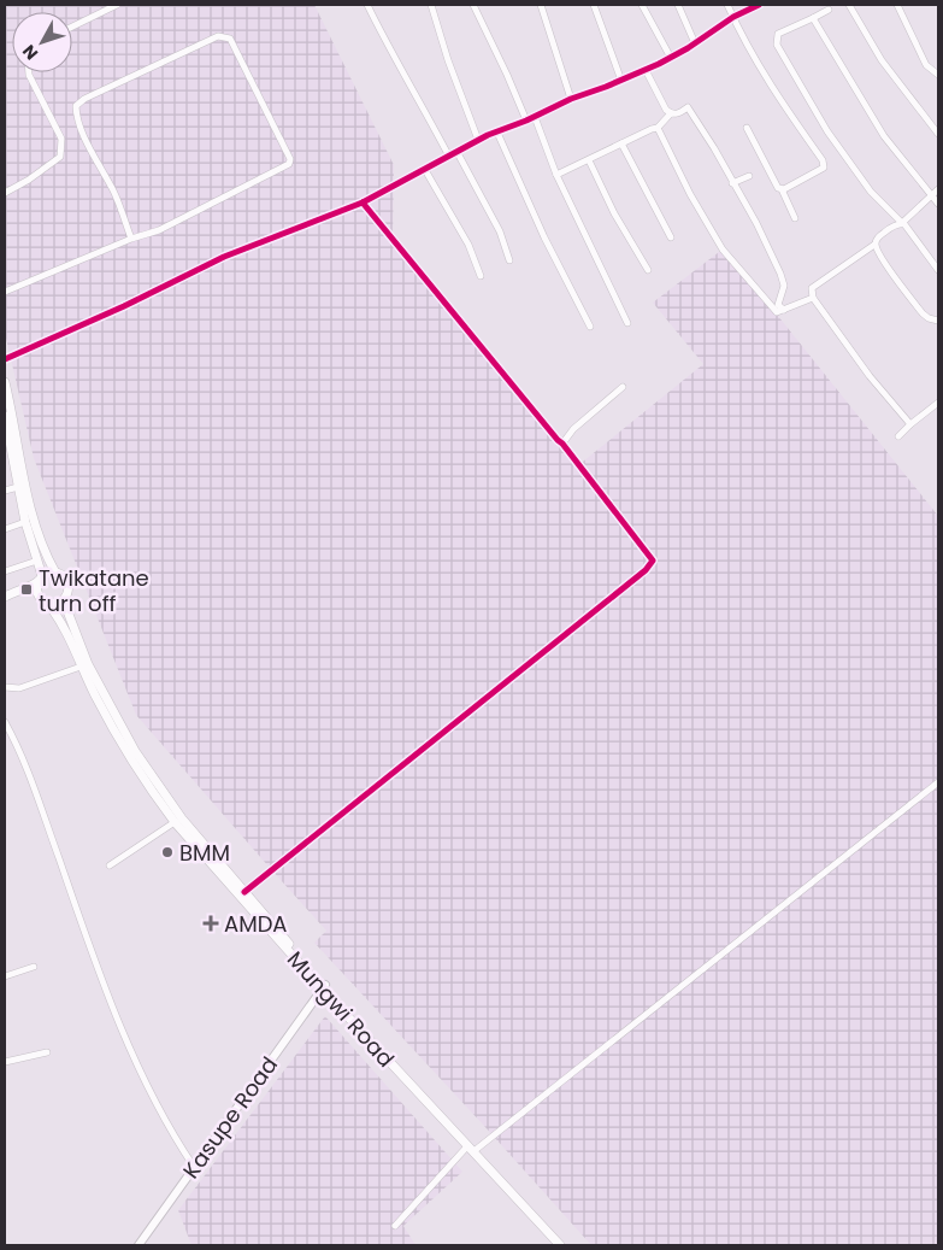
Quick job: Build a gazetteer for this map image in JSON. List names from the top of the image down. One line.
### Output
{"streets":{"main road":["Mungwi Road"],"street":["Kasupe Road"]},"crossings":[["Mungwi Road","Kasupe Road"]],"places":{"transit":["Twikatane turn off"],"other":["BMM"],"health":["AMDA"]},"north":"bottom left"}
